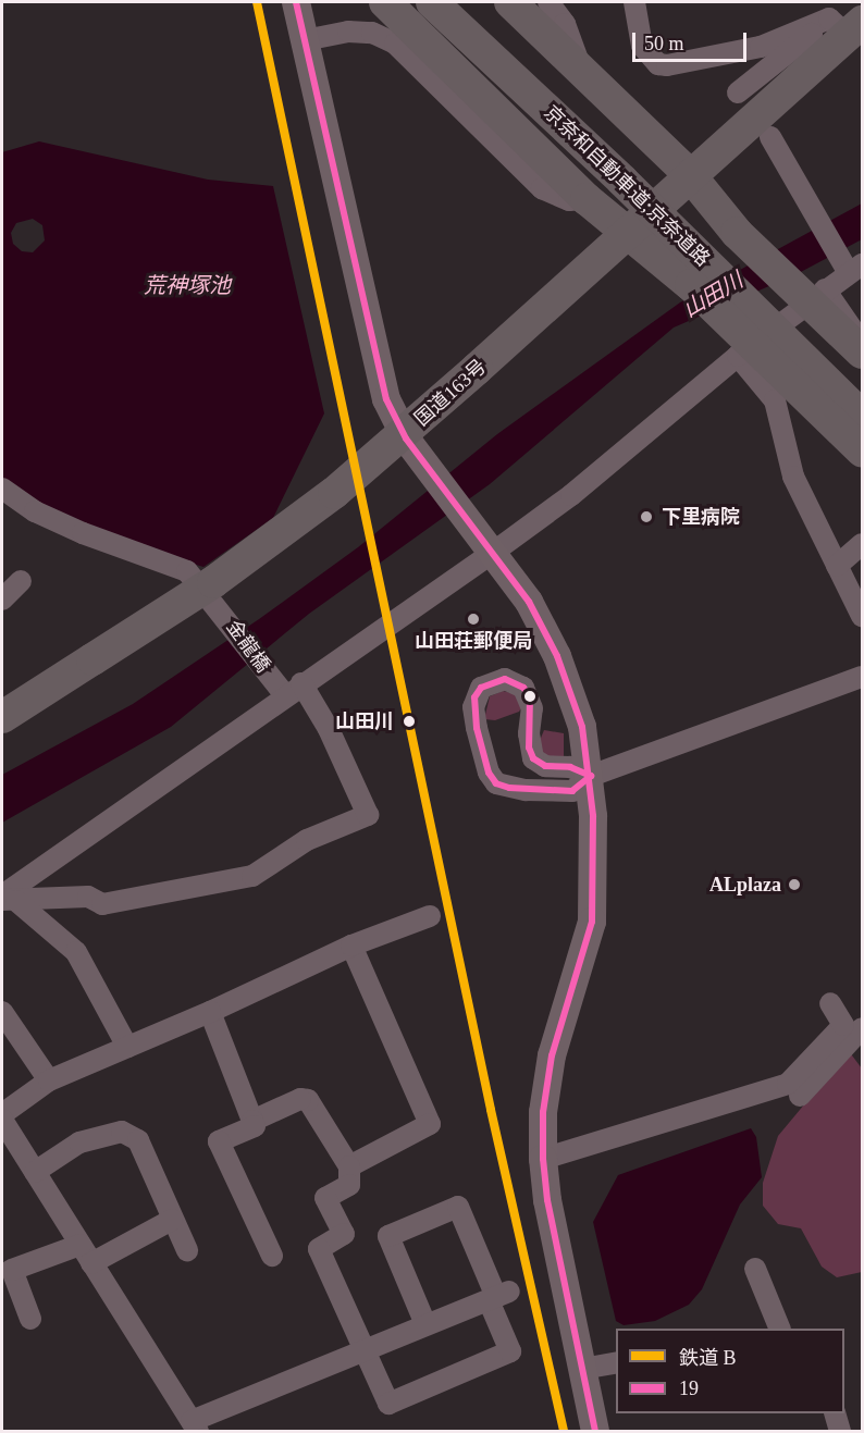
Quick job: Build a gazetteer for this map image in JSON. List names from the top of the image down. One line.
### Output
{"streets":{"highway":["京奈和自動車道;京奈道路","国道163号"],"street":["金龍橋"]},"water":["荒神塚池","山田川"],"places":["下里病院","山田荘郵便局","山田川","ALplaza"],"lines":["rail line B","transit line 19"],"legend":["鉄道 B","19"],"scale_bar":"50 m"}
